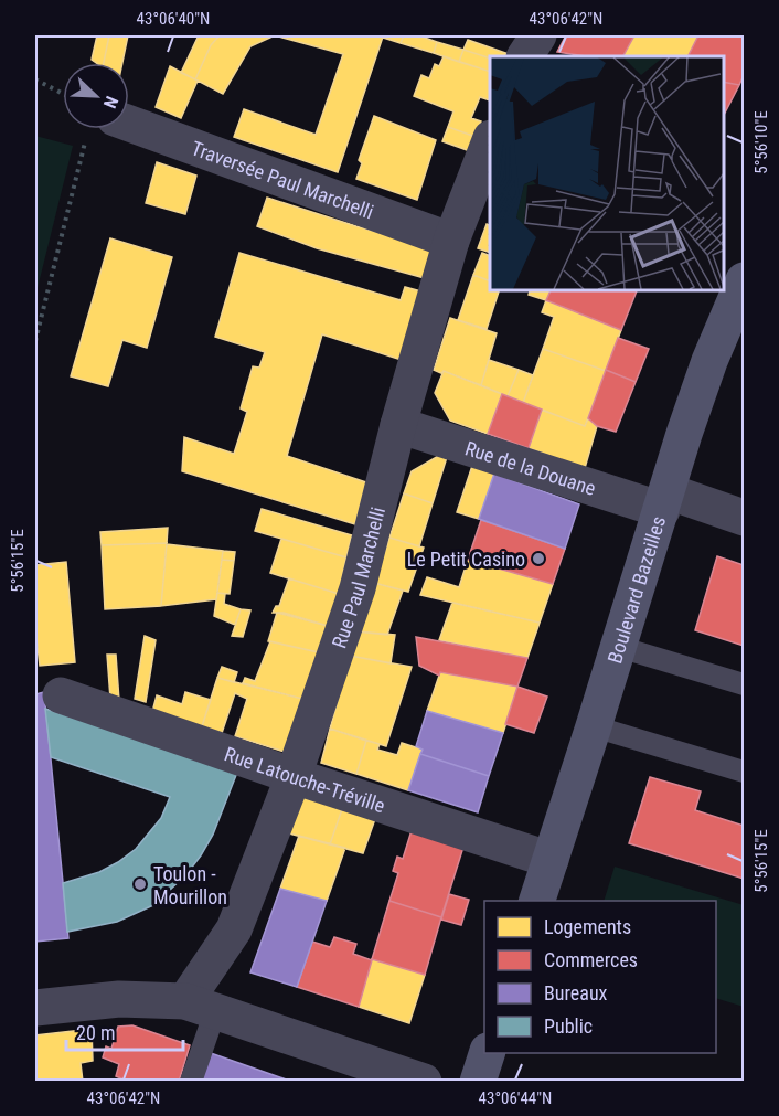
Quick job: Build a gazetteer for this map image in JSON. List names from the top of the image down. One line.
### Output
{"streets":{"main road":["Boulevard Bazeilles"],"street":["Traversée Paul Marchelli","Rue de la Douane","Rue Paul Marchelli","Rue Latouche-Tréville"]},"crossings":[["Traversée Paul Marchelli","Rue Paul Marchelli"],["Rue de la Douane","Rue Paul Marchelli"],["Rue de la Douane","Boulevard Bazeilles"],["Rue Paul Marchelli","Rue Latouche-Tréville"],["Boulevard Bazeilles","Rue Latouche-Tréville"]],"places":["Le Petit Casino","Toulon - Mourillon"],"legend":["Logements","Commerces","Bureaux","Public"],"scale_bar":"20 m","north":"bottom right","coordinates":["43°06'40\"N","43°06'42\"N","5°56'10\"E","5°56'15\"E","43°06'44\"N"]}
